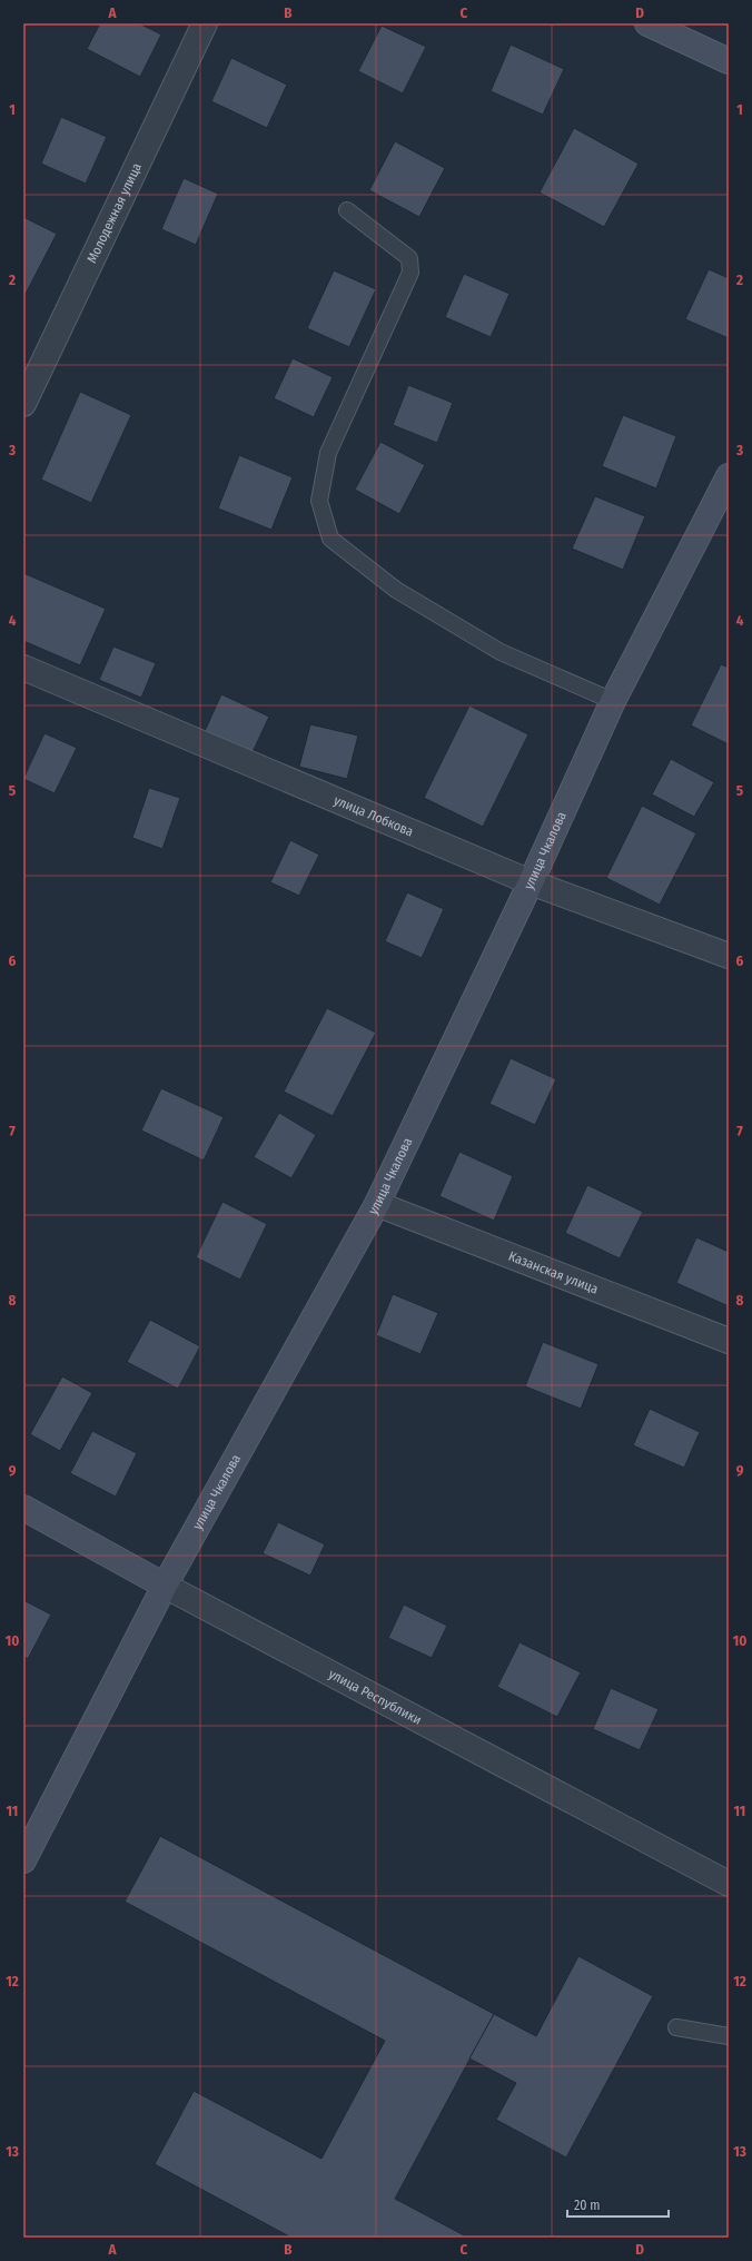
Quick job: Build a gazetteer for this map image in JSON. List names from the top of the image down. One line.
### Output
{"streets":{"main road":["улица Чкалова","улица Республики"],"street":["Молодежная улица","улица Лобкова","Казанская улица"]},"crossings":[["улица Лобкова","улица Чкалова"],["улица Чкалова","Казанская улица"],["улица Чкалова","улица Республики"]],"scale_bar":"20 m","grid":{"columns":["A","B","C","D"],"rows":["1","2","3","4","5","6","7","8","9","10","11","12","13"]}}
